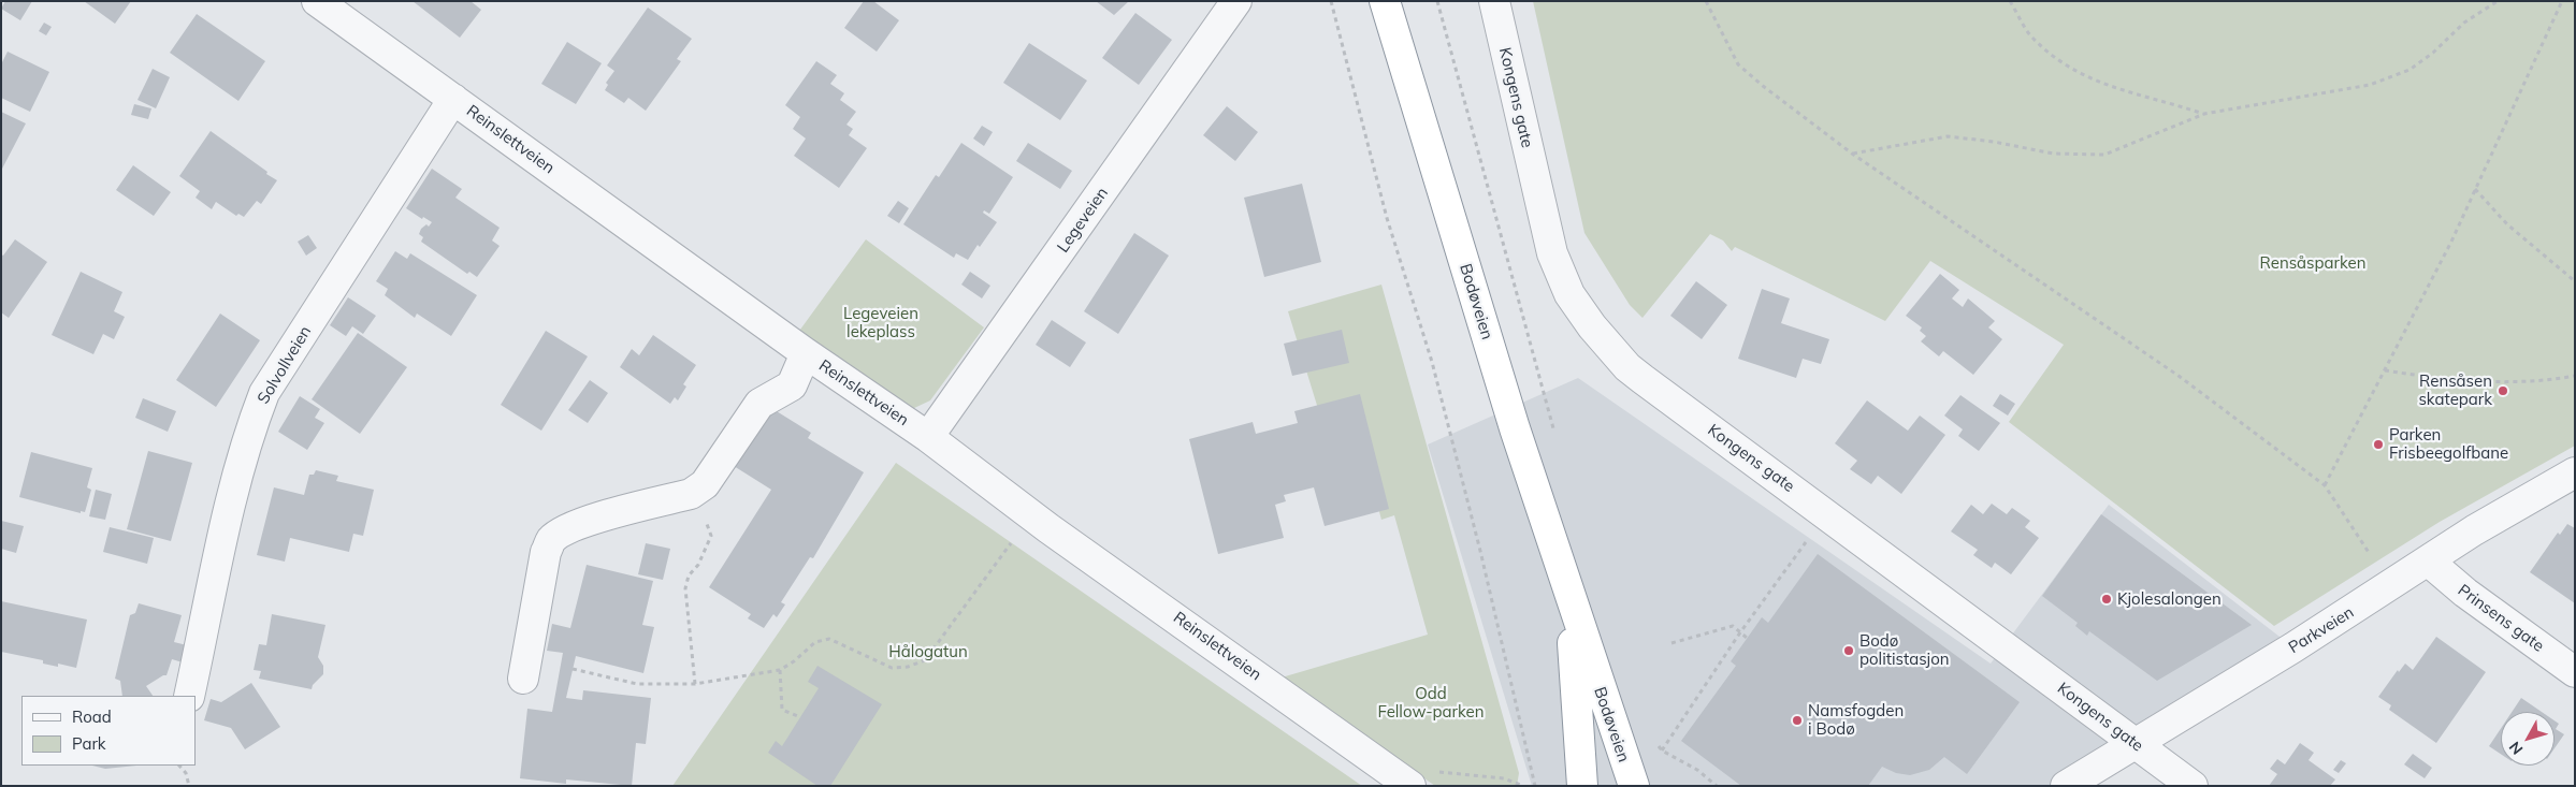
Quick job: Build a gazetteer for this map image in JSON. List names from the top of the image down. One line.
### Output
{"streets":{"highway":["Bodøveien"],"street":["Kongens gate","Reinslettveien","Legeveien","Solvollveien","Prinsens gate","Parkveien"]},"crossings":[["Kongens gate","Parkveien"],["Reinslettveien","Legeveien"],["Reinslettveien","Solvollveien"],["Prinsens gate","Parkveien"]],"parks":["Rensåsparken","Legeveien lekeplass","Hålogatun","Odd Fellow-parken"],"places":["Rensåsen skatepark","Parken Frisbeegolfbane","Kjolesalongen","Bodø politistasjon","Namsfogden i Bodø"],"legend":["Road","Park"],"north":"bottom left"}
